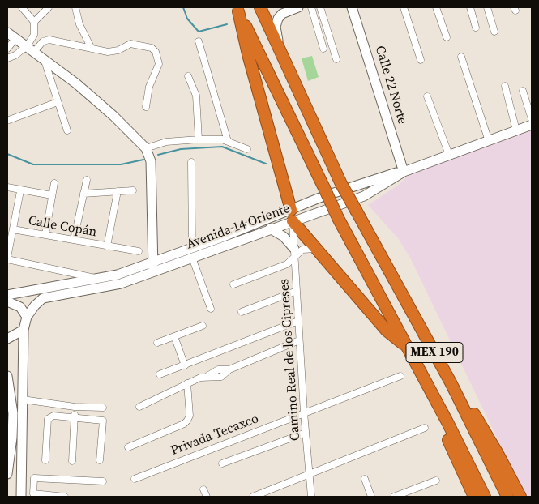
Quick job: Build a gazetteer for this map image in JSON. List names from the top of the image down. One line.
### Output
{"streets":{"highway":["MEX 190"],"main road":["Calle 22 Norte","Avenida 14 Oriente"],"street":["Calle Copán","Camino Real de los Cipreses","Privada Tecaxco"]},"crossings":[["Calle 22 Norte","Avenida 14 Oriente"],["Avenida 14 Oriente","Camino Real de los Cipreses"],["Camino Real de los Cipreses","Privada Tecaxco"]]}
